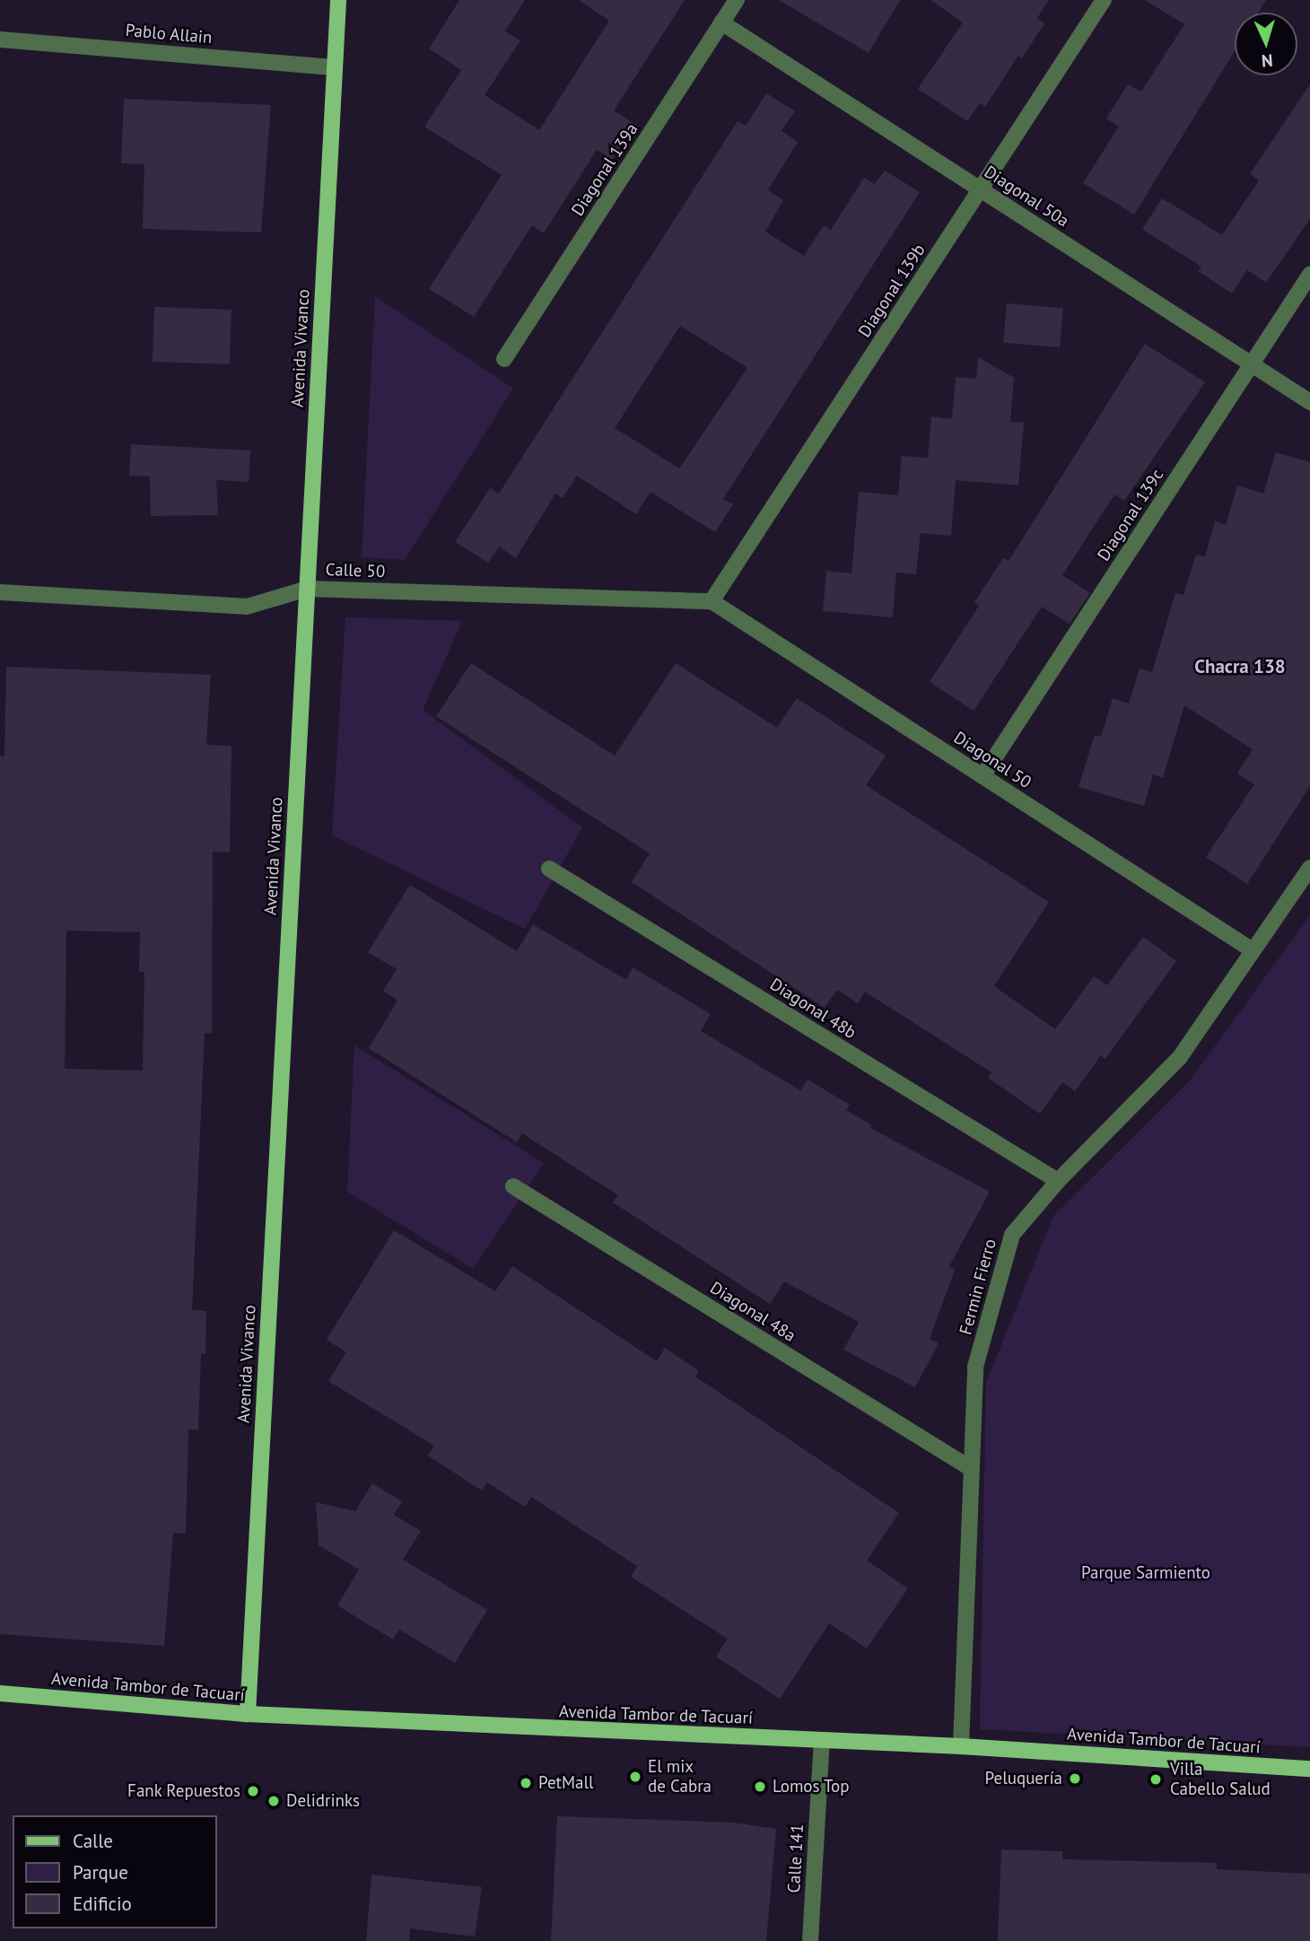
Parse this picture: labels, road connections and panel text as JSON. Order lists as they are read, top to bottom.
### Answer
{
  "streets": {
    "main road": ["Avenida Vivanco", "Avenida Tambor de Tacuarí"],
    "street": [
      "Pablo Allain",
      "Diagonal 139a",
      "Diagonal 50a",
      "Diagonal 139b",
      "Diagonal 139c",
      "Calle 50",
      "Diagonal 50",
      "Diagonal 48b",
      "Fermin Fierro",
      "Diagonal 48a",
      "Calle 141"
    ]
  },
  "crossings": [
    ["Pablo Allain", "Avenida Vivanco"],
    ["Diagonal 139a", "Diagonal 50a"],
    ["Diagonal 50a", "Diagonal 139b"],
    ["Diagonal 50a", "Diagonal 139c"],
    ["Diagonal 139b", "Calle 50"],
    ["Diagonal 139b", "Diagonal 50"],
    ["Avenida Vivanco", "Calle 50"],
    ["Avenida Vivanco", "Avenida Tambor de Tacuarí"],
    ["Diagonal 139c", "Diagonal 50"],
    ["Calle 50", "Diagonal 50"],
    ["Diagonal 50", "Fermin Fierro"],
    ["Diagonal 48b", "Fermin Fierro"],
    ["Fermin Fierro", "Diagonal 48a"],
    ["Fermin Fierro", "Avenida Tambor de Tacuarí"],
    ["Avenida Tambor de Tacuarí", "Calle 141"]
  ],
  "districts": ["Chacra 138"],
  "parks": ["Parque Sarmiento"],
  "places": [
    "El mix de Cabra",
    "Peluquería",
    "Villa Cabello Salud",
    "PetMall",
    "Lomos Top",
    "Fank Repuestos",
    "Delidrinks"
  ],
  "legend": ["Calle", "Parque", "Edificio"],
  "north": "bottom"
}
